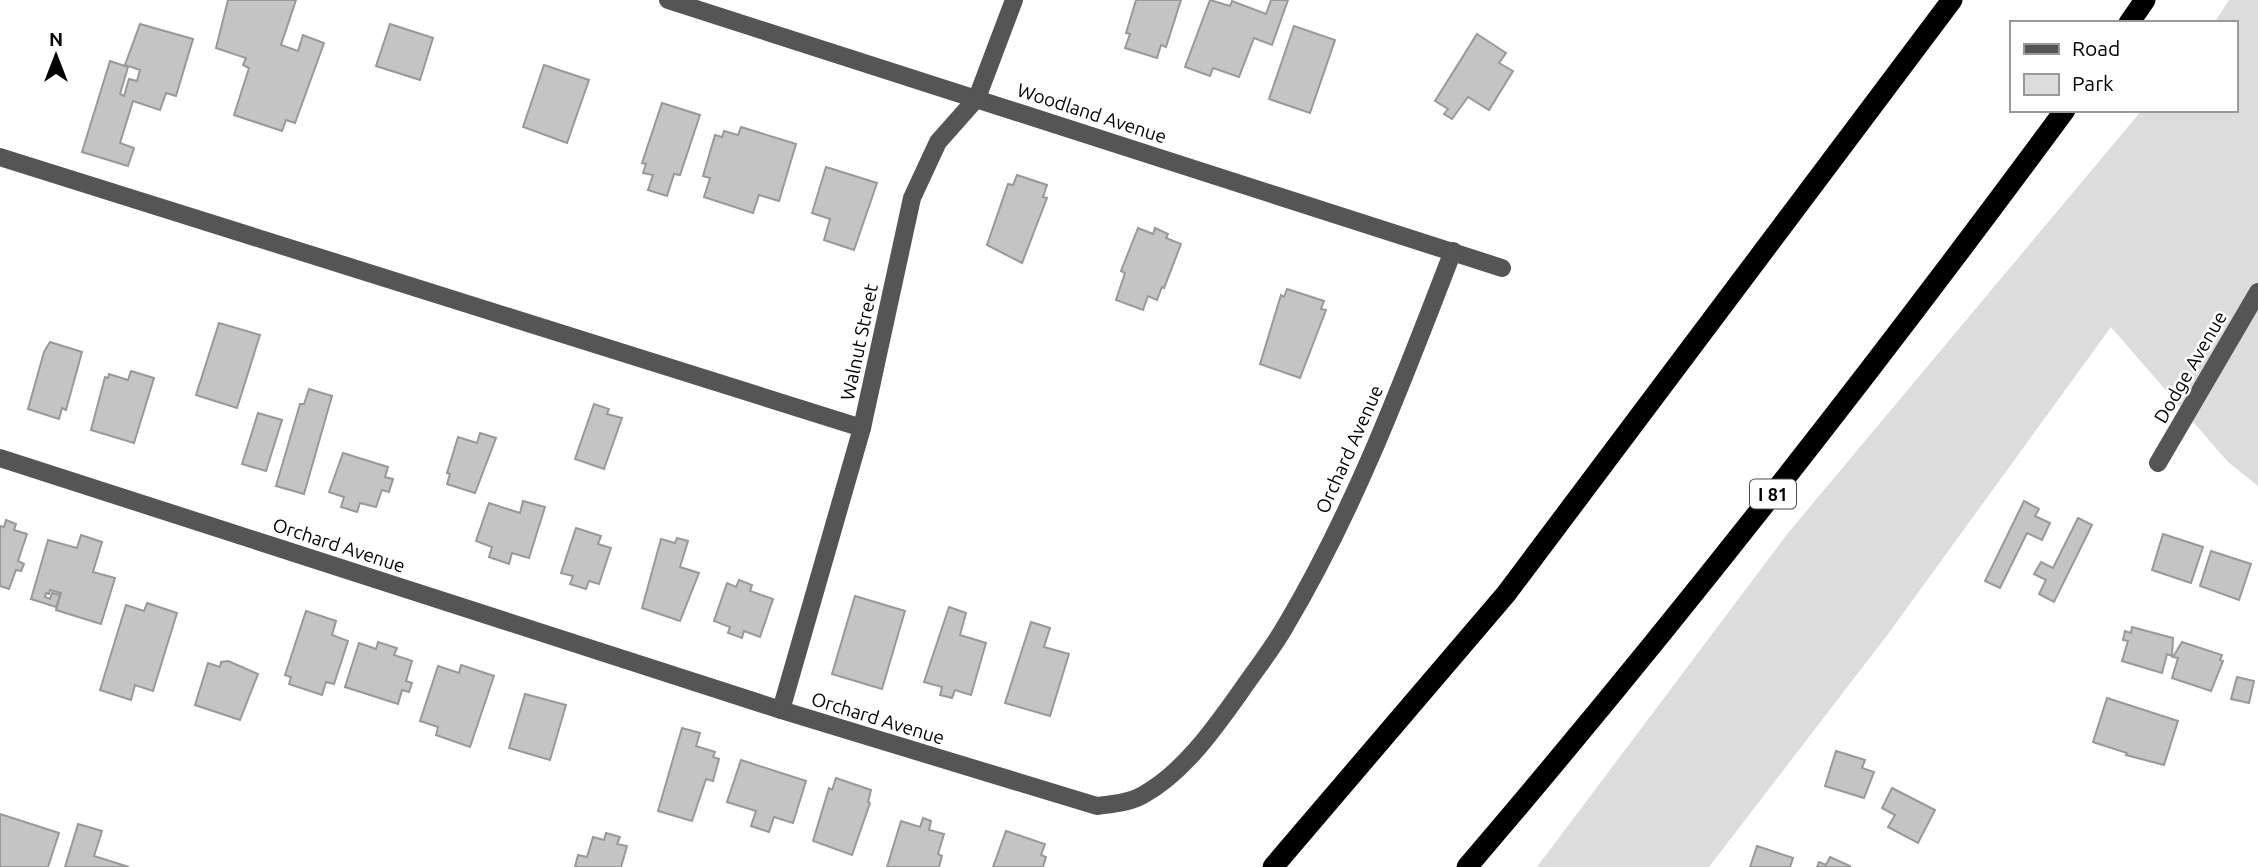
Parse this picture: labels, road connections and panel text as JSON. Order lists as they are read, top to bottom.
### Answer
{
  "streets": {
    "highway": ["I 81"],
    "street": [
      "Woodland Avenue",
      "Walnut Street",
      "Dodge Avenue",
      "Orchard Avenue"
    ]
  },
  "crossings": [
    ["Woodland Avenue", "Walnut Street"],
    ["Woodland Avenue", "Orchard Avenue"],
    ["Walnut Street", "Orchard Avenue"]
  ],
  "legend": ["Road", "Park"],
  "north": "top"
}
